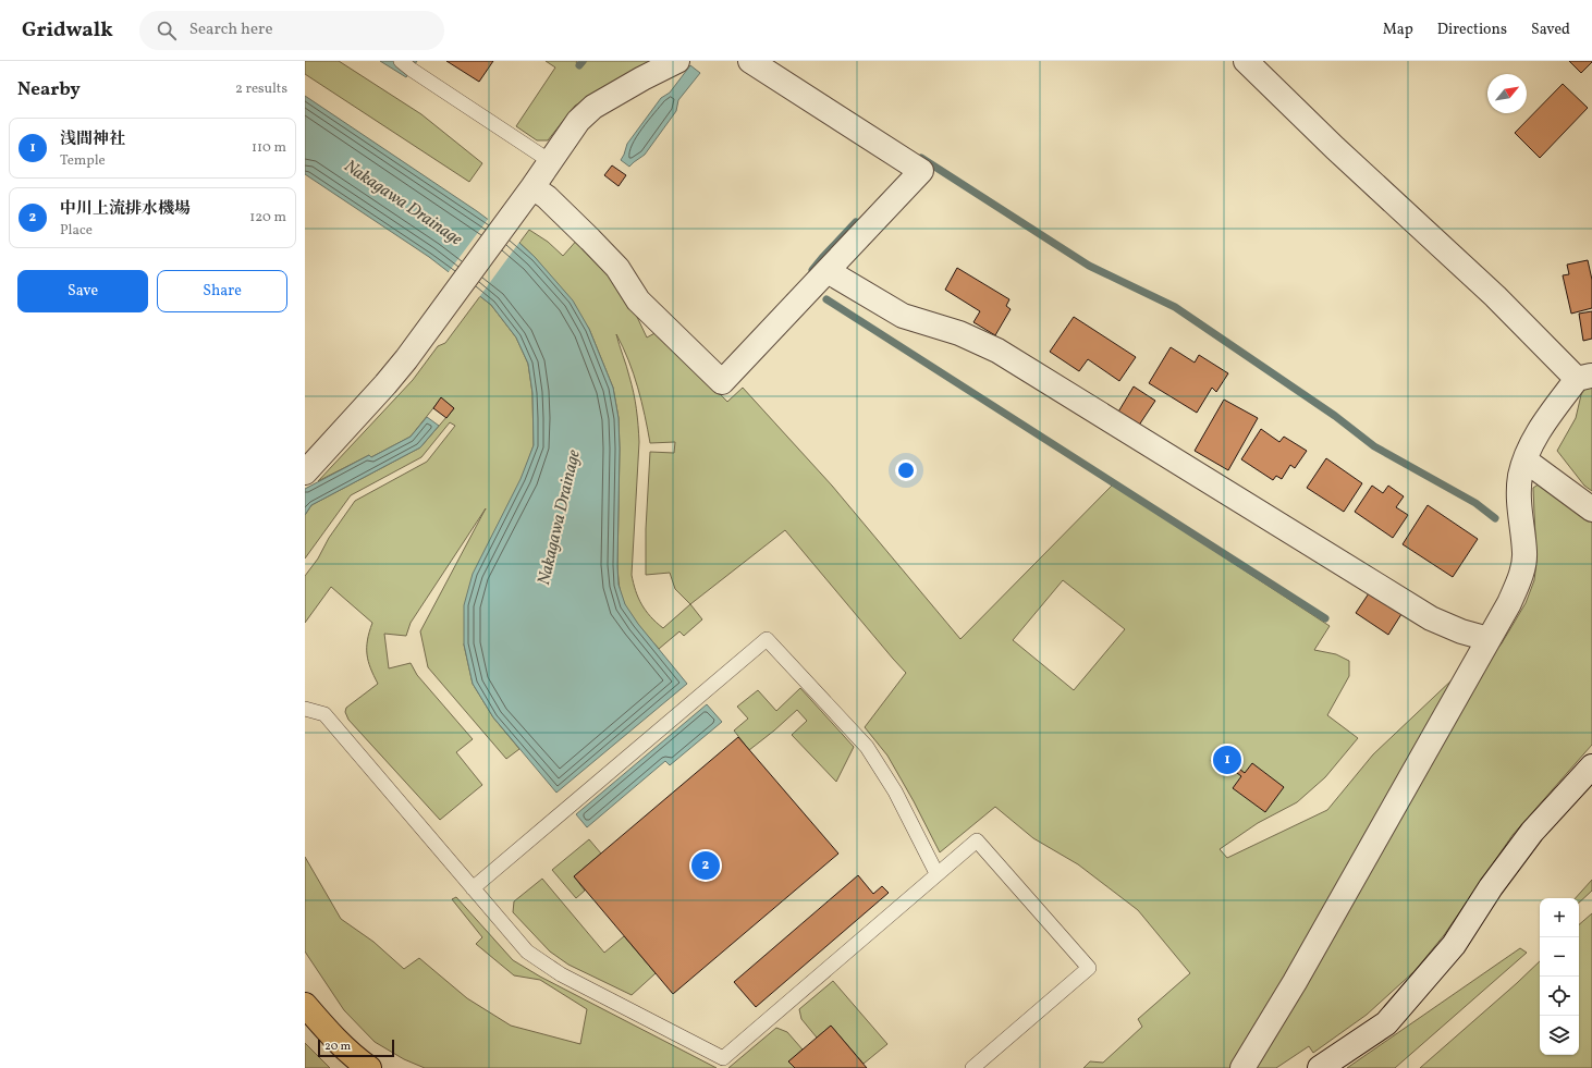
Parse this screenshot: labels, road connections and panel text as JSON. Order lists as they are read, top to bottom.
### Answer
{
  "water": ["Nakagawa Drainage"],
  "scale_bar": "20 m",
  "north": "top right",
  "page": {
    "header": "Gridwalk",
    "search": "Search here",
    "nav": ["Map", "Directions", "Saved"],
    "heading": ["Nearby", "2 results"],
    "list": [
      {
        "mark": "1",
        "name": "浅間神社",
        "note": "Temple",
        "value": "110 m"
      },
      {
        "mark": "2",
        "name": "中川上流排水機場",
        "note": "Place",
        "value": "120 m"
      }
    ],
    "buttons": ["Save", "Share"],
    "pins": ["1", "2"],
    "map_buttons": ["+", "−"],
    "scale": "20 m"
  }
}
